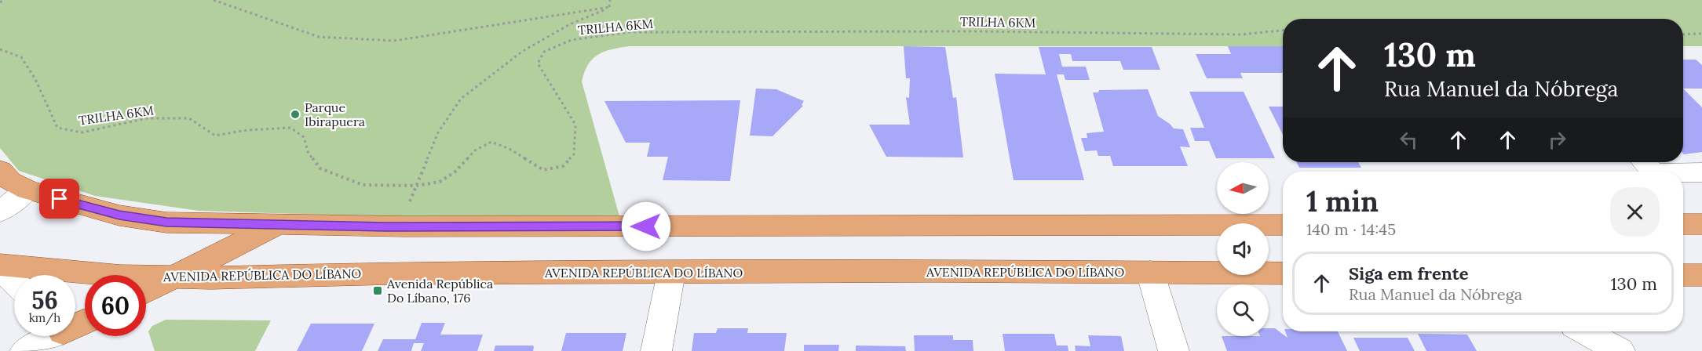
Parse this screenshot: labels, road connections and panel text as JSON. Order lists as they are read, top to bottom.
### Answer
{
  "streets": {
    "main road": ["AVENIDA REPÚBLICA DO LÍBANO"],
    "path": ["TRILHA 6KM"]
  },
  "places": {
    "other": ["Parque Ibirapuera"],
    "transit": ["Avenida República Do Líbano, 176"]
  },
  "north": "left",
  "page": {
    "turn": ["130 m", "Rua Manuel da Nóbrega"],
    "heading": ["1 min", "140 m · 14:45"],
    "list": [
      {
        "name": "Siga em frente",
        "note": "Rua Manuel da Nóbrega",
        "value": "130 m"
      }
    ],
    "speed": "56 km/h",
    "limit": "60"
  }
}
